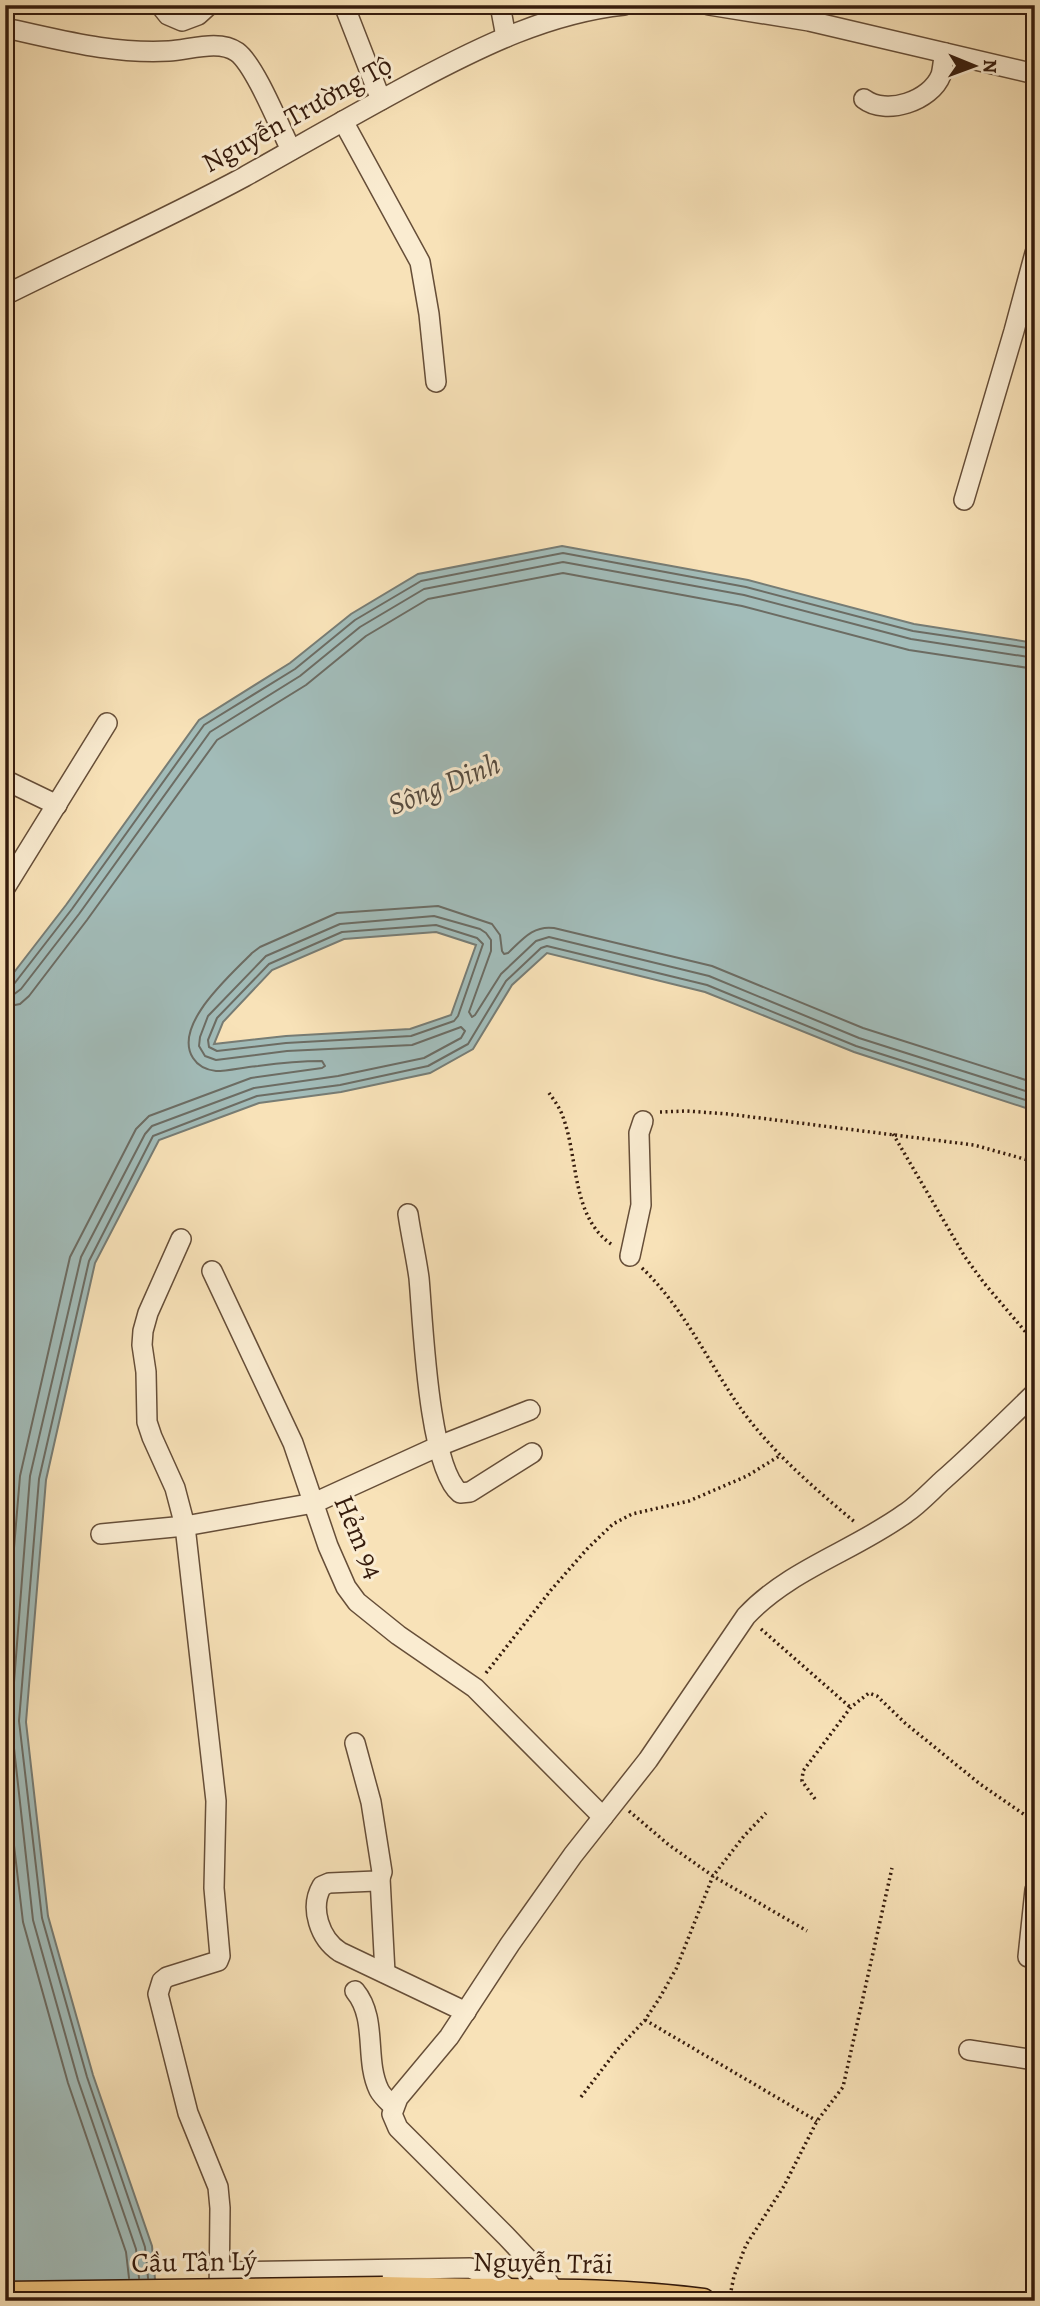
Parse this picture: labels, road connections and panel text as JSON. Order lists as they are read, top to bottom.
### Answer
{
  "streets": {
    "main road": ["Cầu Tân Lý", "Nguyễn Trãi"],
    "street": ["Nguyễn Trường Tộ", "Hẻm 94"]
  },
  "crossings": [
    ["Cầu Tân Lý", "Nguyễn Trãi"]
  ],
  "water": ["Sông Dinh"],
  "north": "right"
}
